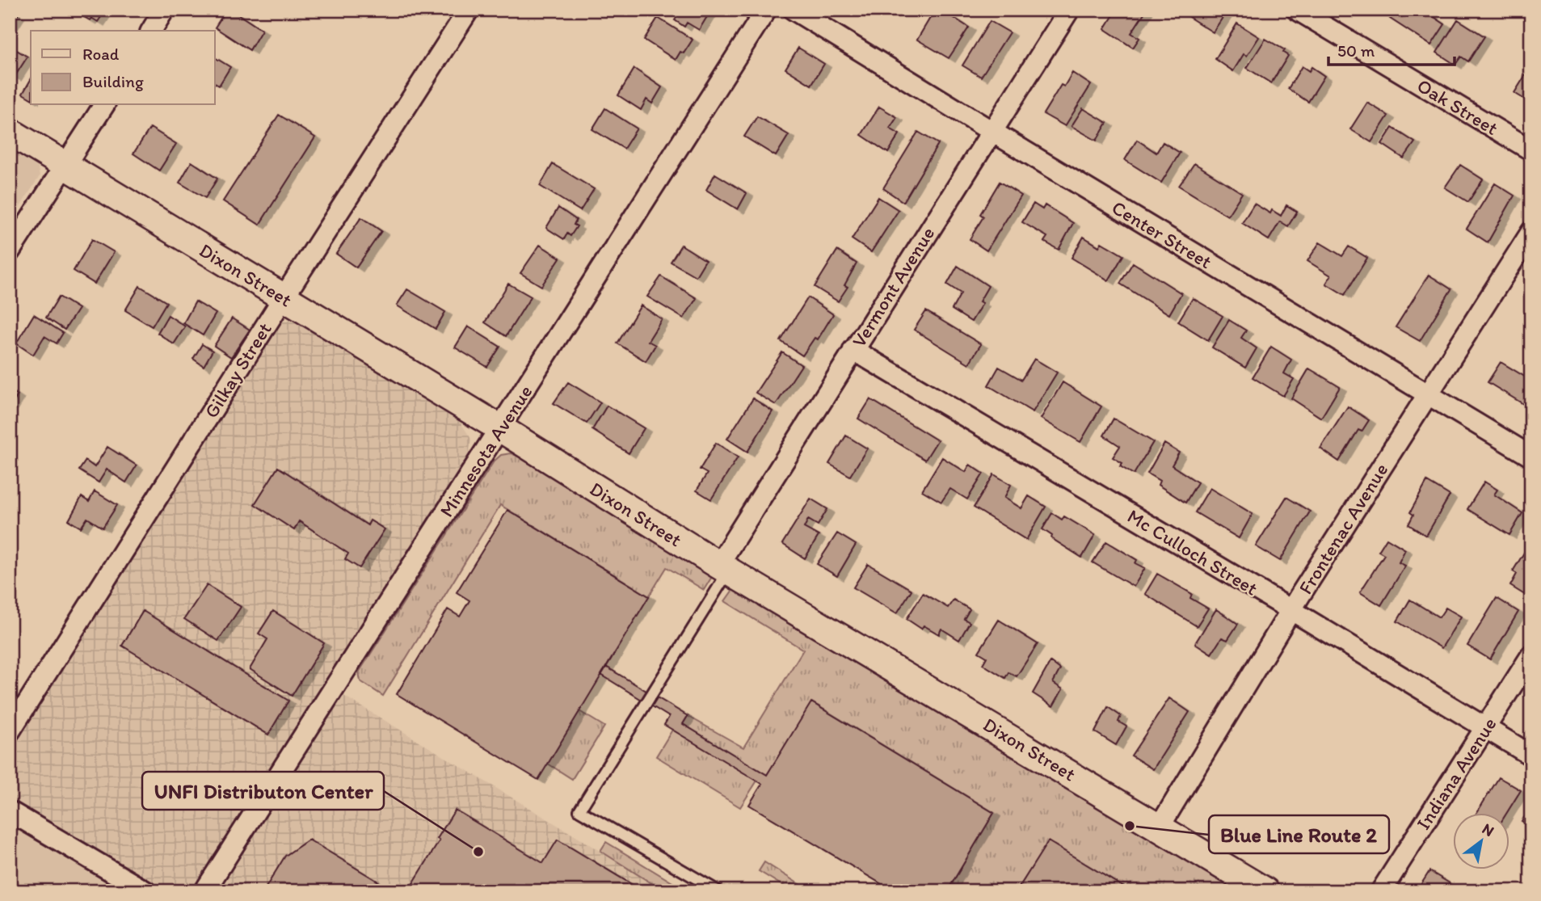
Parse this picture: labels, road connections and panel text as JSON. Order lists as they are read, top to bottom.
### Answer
{
  "streets": {
    "street": [
      "Oak Street",
      "Center Street",
      "Dixon Street",
      "Vermont Avenue",
      "Gilkay Street",
      "Minnesota Avenue",
      "Frontenac Avenue",
      "Mc Culloch Street",
      "Indiana Avenue"
    ]
  },
  "crossings": [
    ["Center Street", "Vermont Avenue"],
    ["Center Street", "Frontenac Avenue"],
    ["Dixon Street", "Vermont Avenue"],
    ["Dixon Street", "Gilkay Street"],
    ["Dixon Street", "Minnesota Avenue"],
    ["Dixon Street", "Frontenac Avenue"],
    ["Vermont Avenue", "Mc Culloch Street"],
    ["Frontenac Avenue", "Mc Culloch Street"],
    ["Mc Culloch Street", "Indiana Avenue"]
  ],
  "places": ["Blue Line Route 2", "UNFI Distributon Center"],
  "legend": ["Road", "Building"],
  "scale_bar": "50 m",
  "north": "top right"
}
